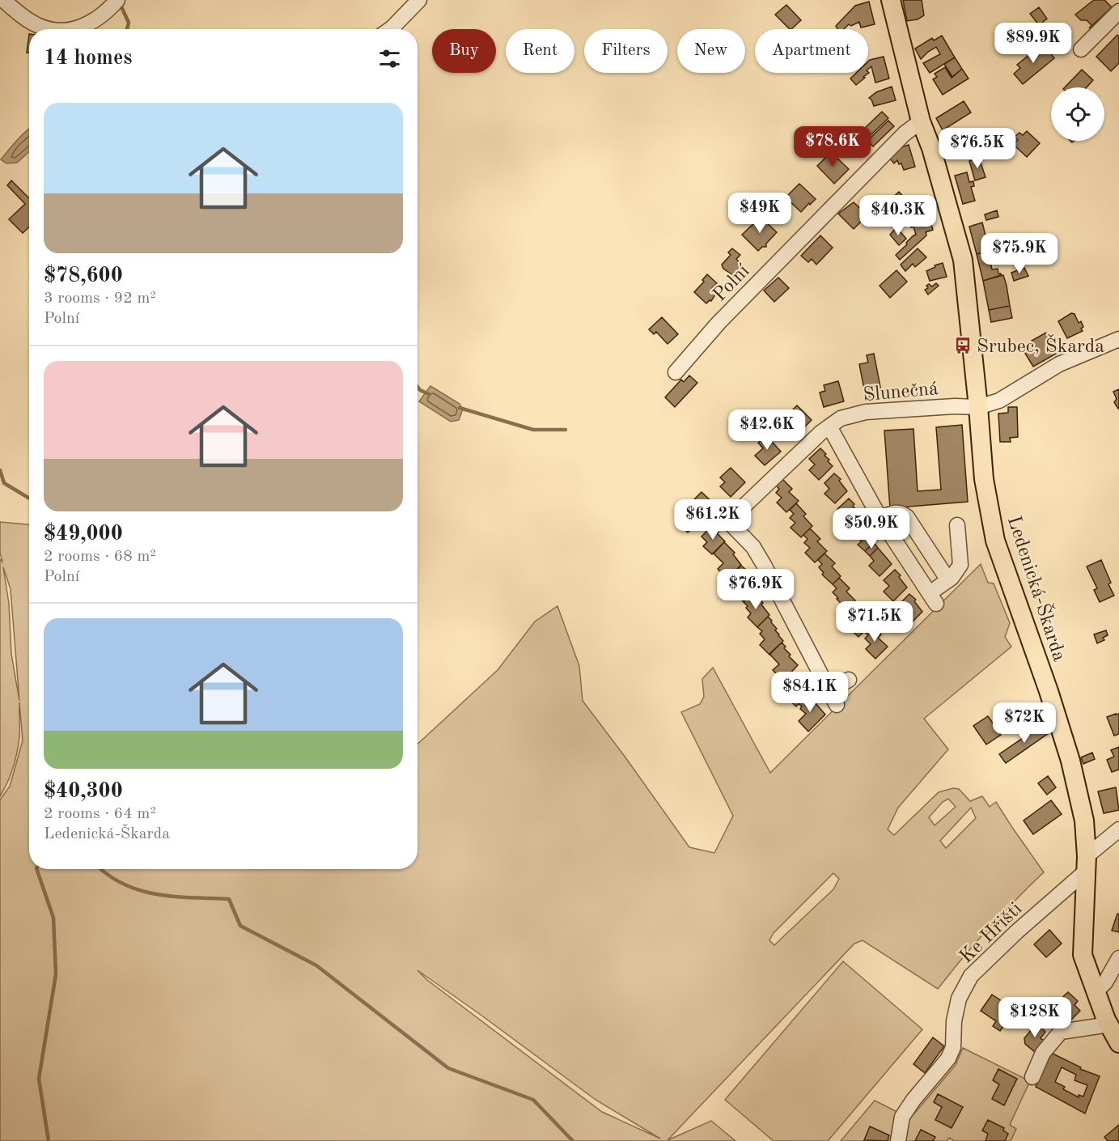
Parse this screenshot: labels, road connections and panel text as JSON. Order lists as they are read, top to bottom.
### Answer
{
  "streets": {
    "main road": ["Ledenická-Škarda"],
    "street": ["Polní", "Slunečná", "Ke Hřišti"]
  },
  "crossings": [
    ["Polní", "Ledenická-Škarda"],
    ["Slunečná", "Ledenická-Škarda"],
    ["Ledenická-Škarda", "Ke Hřišti"]
  ],
  "places": {
    "bus stop": ["Srubec, Škarda"]
  },
  "page": {
    "price": [
      "$89.9K",
      "$78.6K",
      "$76.5K",
      "$49K",
      "$40.3K",
      "$75.9K",
      "$42.6K",
      "$61.2K",
      "$50.9K",
      "$76.9K",
      "$71.5K",
      "$84.1K",
      "$72K",
      "$128K"
    ],
    "chip": [
      "Buy",
      "Rent",
      "Filters",
      "New",
      "Apartment"
    ],
    "heading": "14 homes",
    "list": [
      {
        "name": "$78,600",
        "note": "3 rooms · 92 m² · Polní"
      },
      {
        "name": "$49,000",
        "note": "2 rooms · 68 m² · Polní"
      },
      {
        "name": "$40,300",
        "note": "2 rooms · 64 m² · Ledenická-Škarda"
      }
    ]
  }
}
